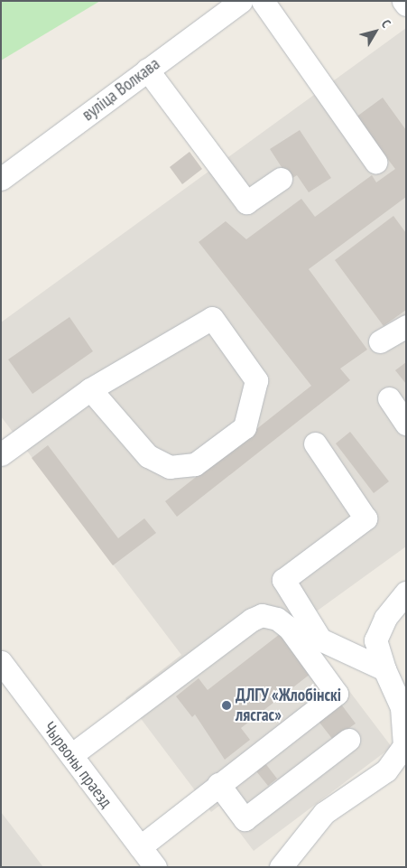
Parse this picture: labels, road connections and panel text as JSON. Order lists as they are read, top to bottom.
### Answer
{
  "streets": {
    "street": ["вуліца Волкава", "Чырвоны праезд"]
  },
  "places": ["ДЛГУ «Жлобінскі лясгас»"],
  "north": "top right"
}
